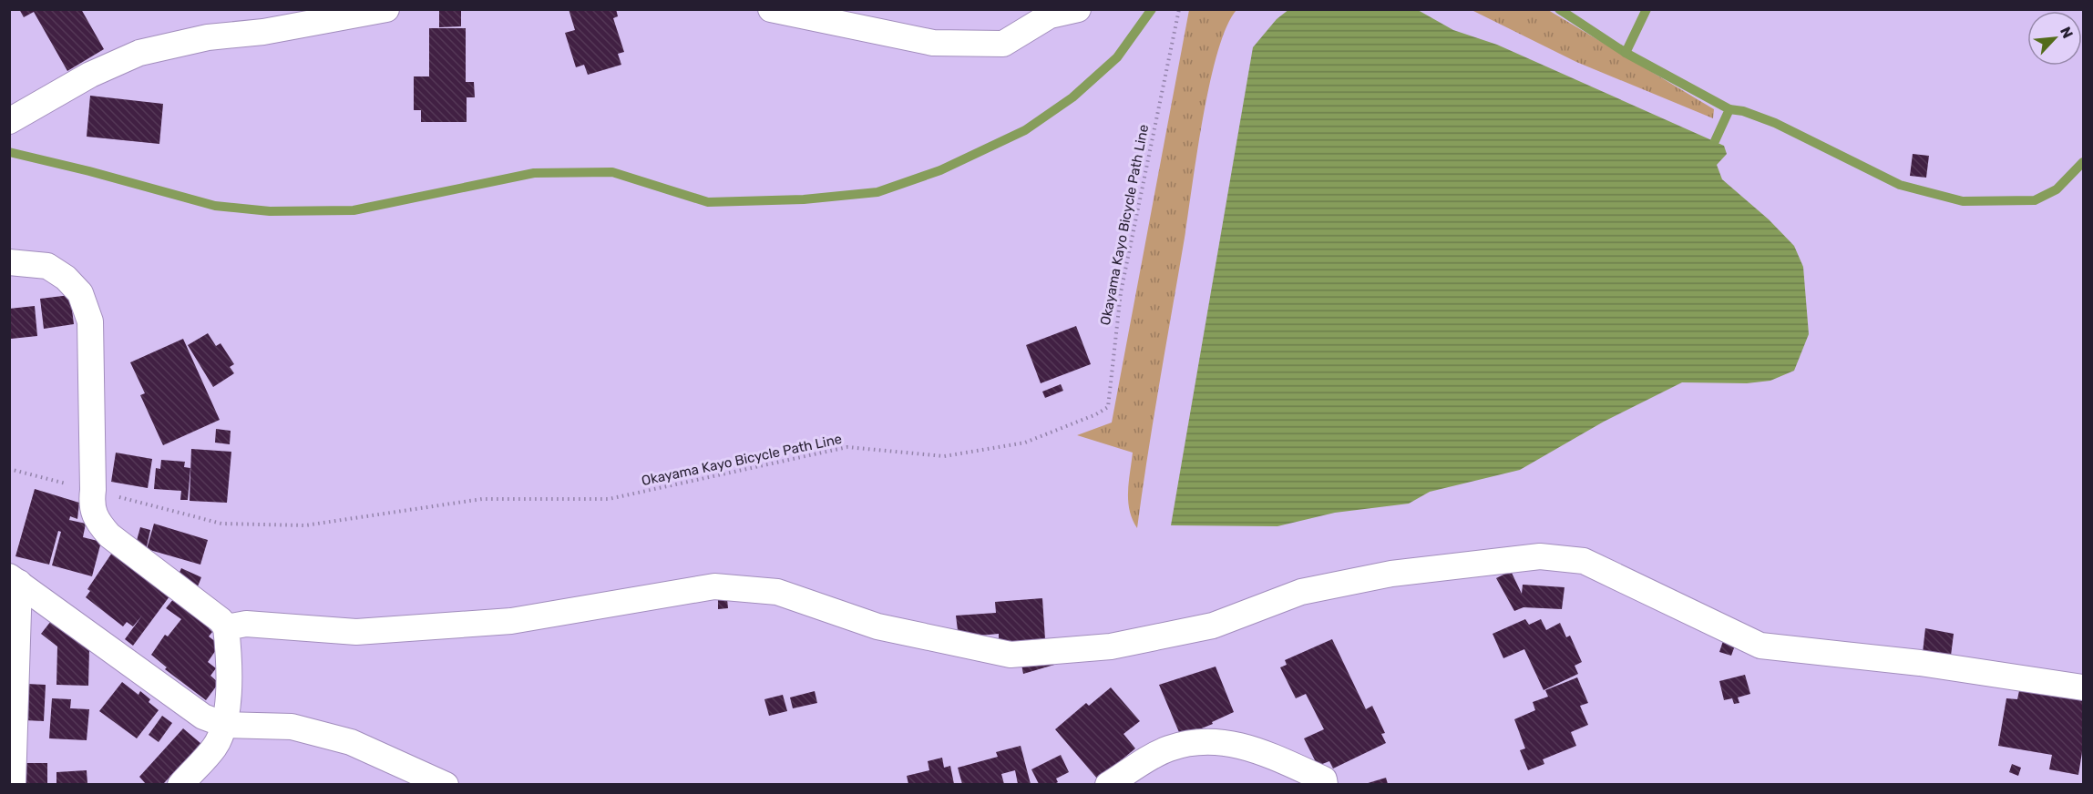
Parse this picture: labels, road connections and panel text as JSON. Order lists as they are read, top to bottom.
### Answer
{
  "streets": {
    "path": ["Okayama Kayo Bicycle Path Line"]
  },
  "north": "top right"
}
